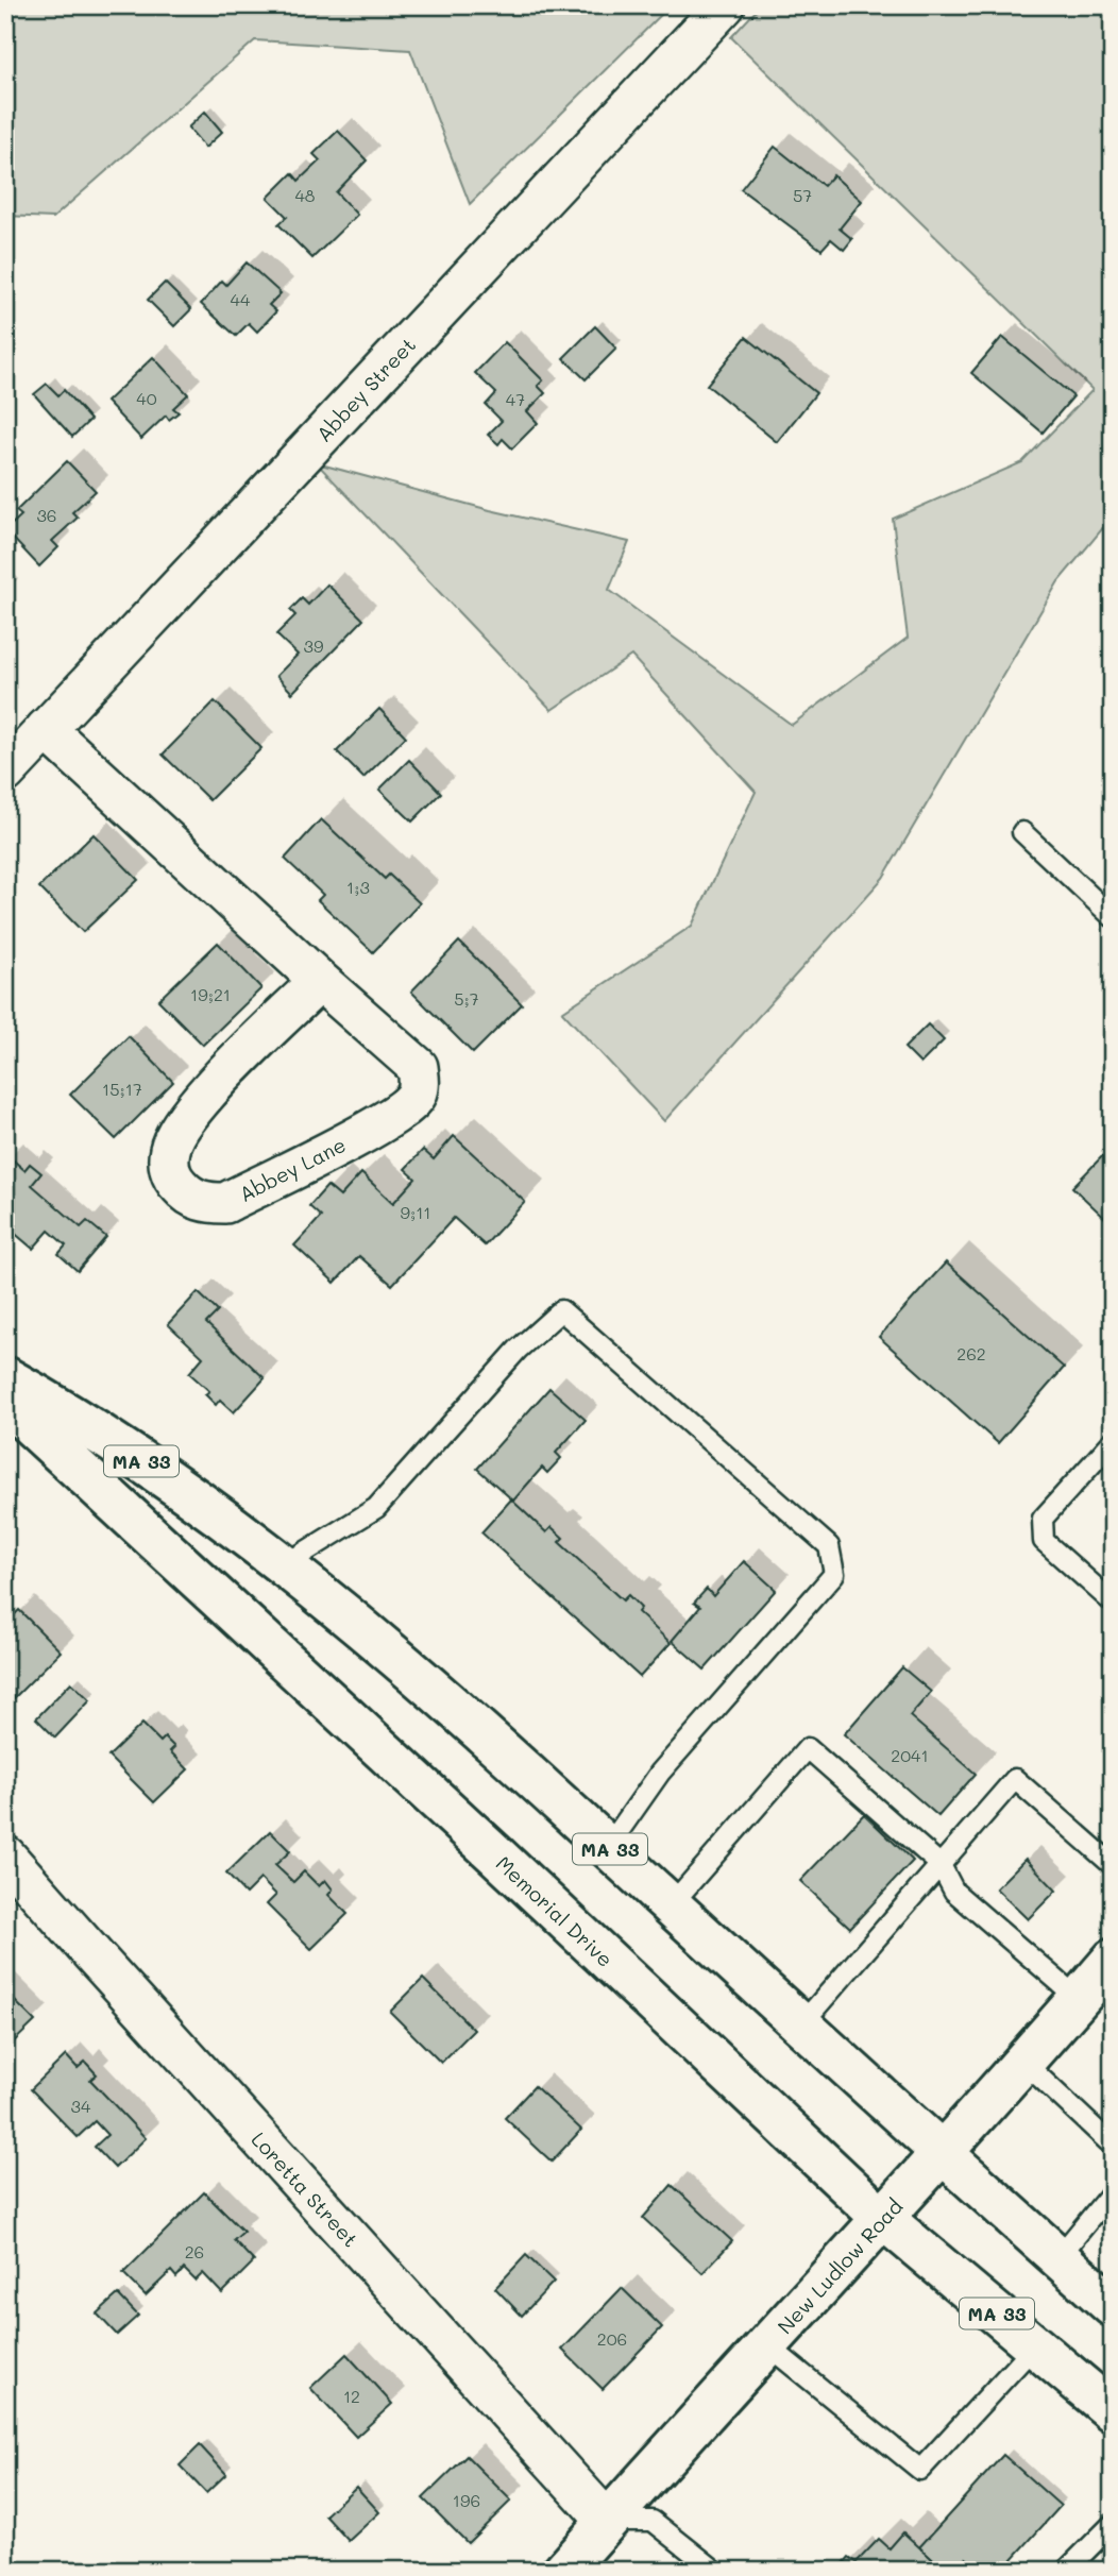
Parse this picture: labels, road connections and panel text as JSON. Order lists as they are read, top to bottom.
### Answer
{
  "streets": {
    "main road": ["MA 33", "Memorial Drive", "New Ludlow Road"],
    "street": ["Abbey Street", "Abbey Lane", "Loretta Street"]
  },
  "crossings": [
    ["Abbey Street", "Abbey Lane"],
    ["MA 33", "New Ludlow Road"],
    ["Memorial Drive", "New Ludlow Road"],
    ["Loretta Street", "New Ludlow Road"]
  ],
  "house_numbers": [
    "48",
    "57",
    "44",
    "40",
    "47",
    "36",
    "39",
    "1;3",
    "19;21",
    "5;7",
    "15;17",
    "9;11",
    "262",
    "2041",
    "34",
    "26",
    "206",
    "12",
    "196"
  ]
}
